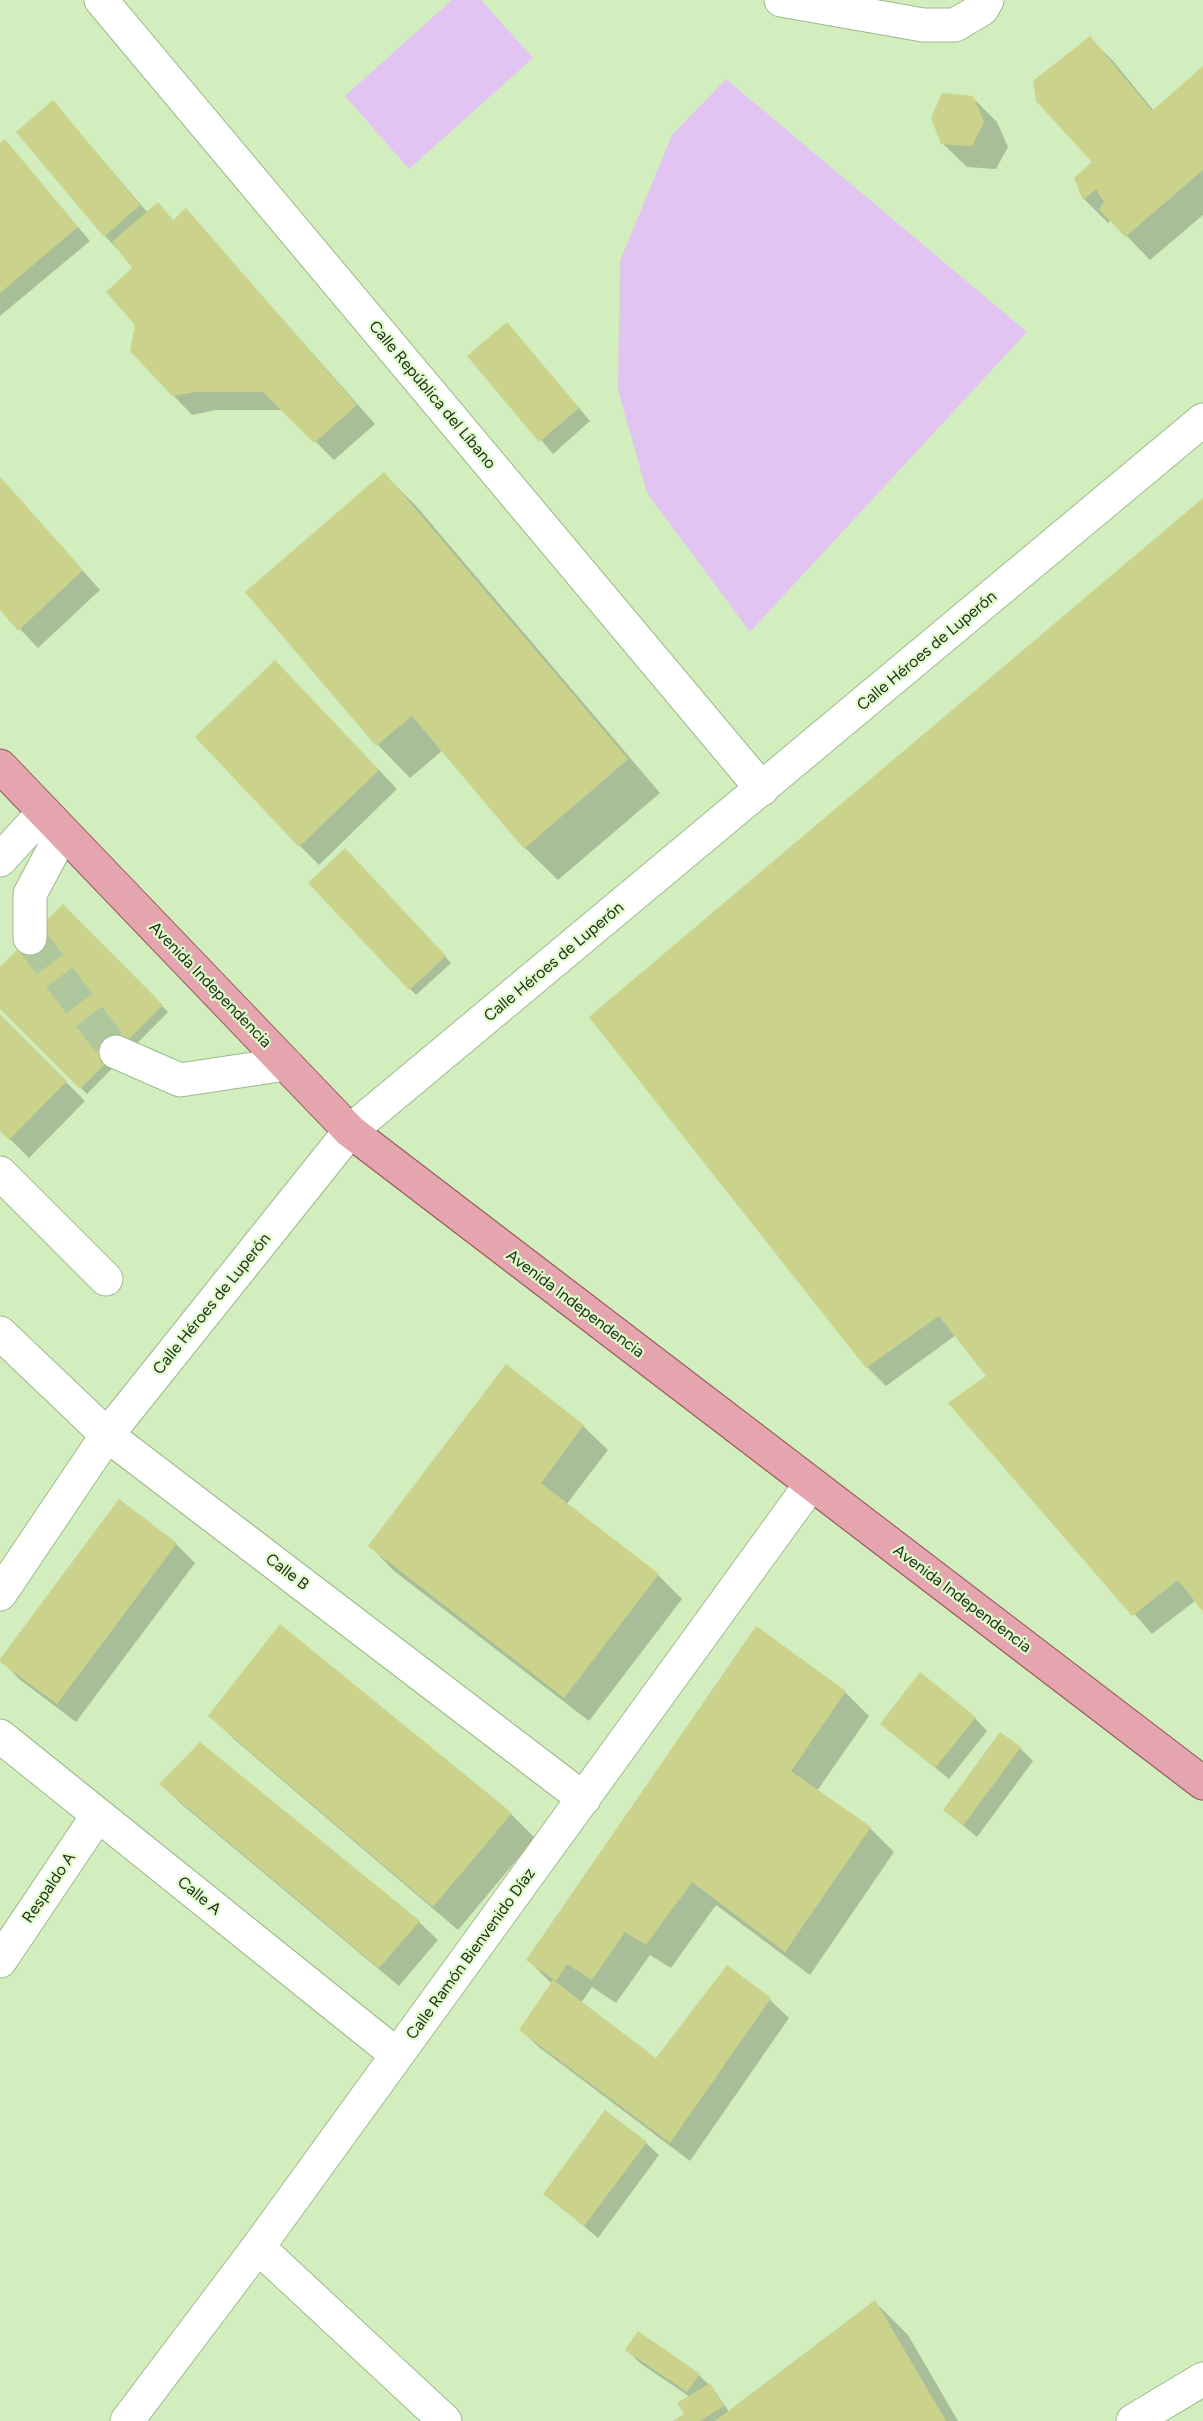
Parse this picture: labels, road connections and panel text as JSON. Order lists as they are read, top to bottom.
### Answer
{
  "streets": {
    "main road": ["Avenida Independencia"],
    "street": [
      "Calle República del Líbano",
      "Calle Héroes de Luperón",
      "Calle B",
      "Respaldo A",
      "Calle A",
      "Calle Ramón Bienvenido Díaz"
    ]
  },
  "crossings": [
    ["Calle República del Líbano", "Calle Héroes de Luperón"],
    ["Calle Héroes de Luperón", "Avenida Independencia"],
    ["Calle Héroes de Luperón", "Calle B"],
    ["Avenida Independencia", "Calle Ramón Bienvenido Díaz"],
    ["Calle B", "Calle Ramón Bienvenido Díaz"],
    ["Respaldo A", "Calle A"],
    ["Calle A", "Calle Ramón Bienvenido Díaz"]
  ]
}
